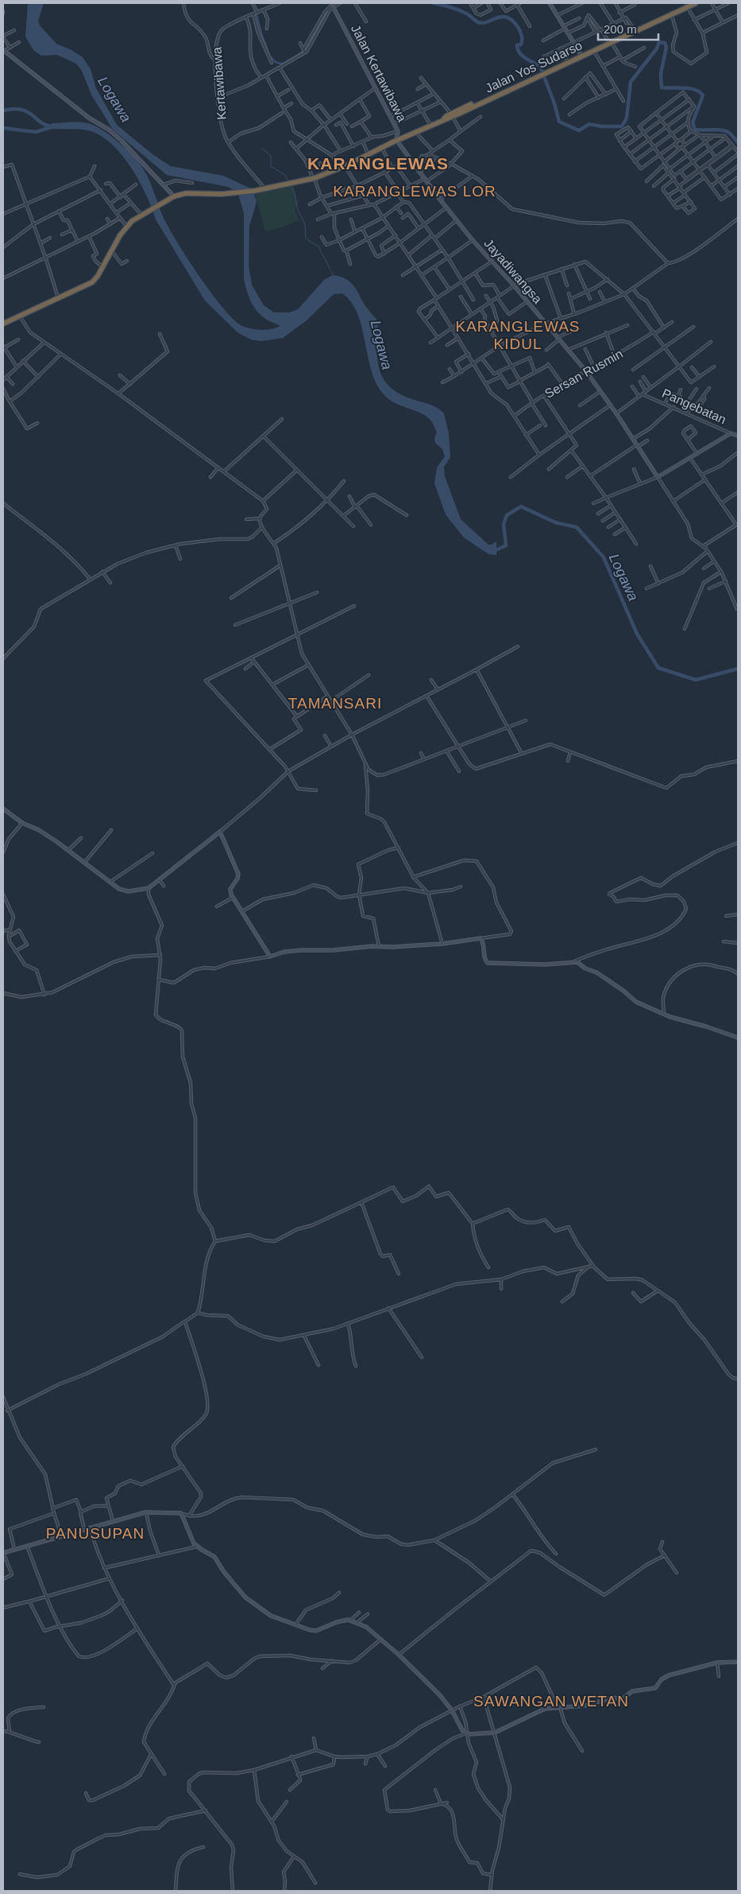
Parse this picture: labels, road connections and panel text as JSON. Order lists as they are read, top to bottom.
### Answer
{
  "streets": {
    "highway": ["Jalan Yos Sudarso"],
    "street": [
      "Jalan Kertawibawa",
      "Kertawibawa",
      "Jayadiwangsa",
      "Sersan Rusmin",
      "Pangebatan"
    ]
  },
  "crossings": [
    ["Jalan Yos Sudarso", "Kertawibawa"],
    ["Jalan Yos Sudarso", "Jayadiwangsa"],
    ["Jayadiwangsa", "Sersan Rusmin"]
  ],
  "districts": [
    "KARANGLEWAS",
    "KARANGLEWAS LOR",
    "KARANGLEWAS KIDUL",
    "TAMANSARI",
    "PANUSUPAN",
    "SAWANGAN WETAN"
  ],
  "water": ["Logawa"],
  "scale_bar": "200 m"
}
